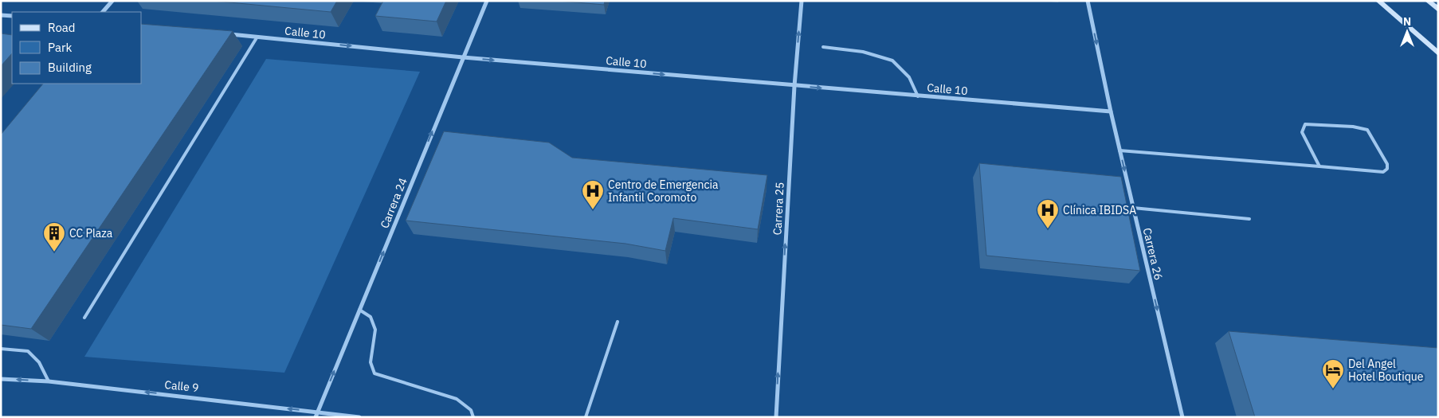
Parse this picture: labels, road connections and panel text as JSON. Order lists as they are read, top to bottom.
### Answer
{
  "streets": {
    "street": [
      "Calle 10",
      "Carrera 24",
      "Carrera 25",
      "Carrera 26",
      "Calle 9"
    ]
  },
  "crossings": [
    ["Calle 10", "Carrera 24"],
    ["Calle 10", "Carrera 25"],
    ["Calle 10", "Carrera 26"],
    ["Carrera 24", "Calle 9"]
  ],
  "one_way": [
    "Calle 10",
    "Carrera 24",
    "Carrera 25",
    "Carrera 26",
    "Calle 9"
  ],
  "places": {
    "hospital": ["Centro de Emergencia Infantil Coromoto", "Clínica IBIDSA"],
    "building": ["CC Plaza"],
    "hotel": ["Del Angel Hotel Boutique"]
  },
  "legend": ["Road", "Park", "Building"],
  "north": "top"
}
